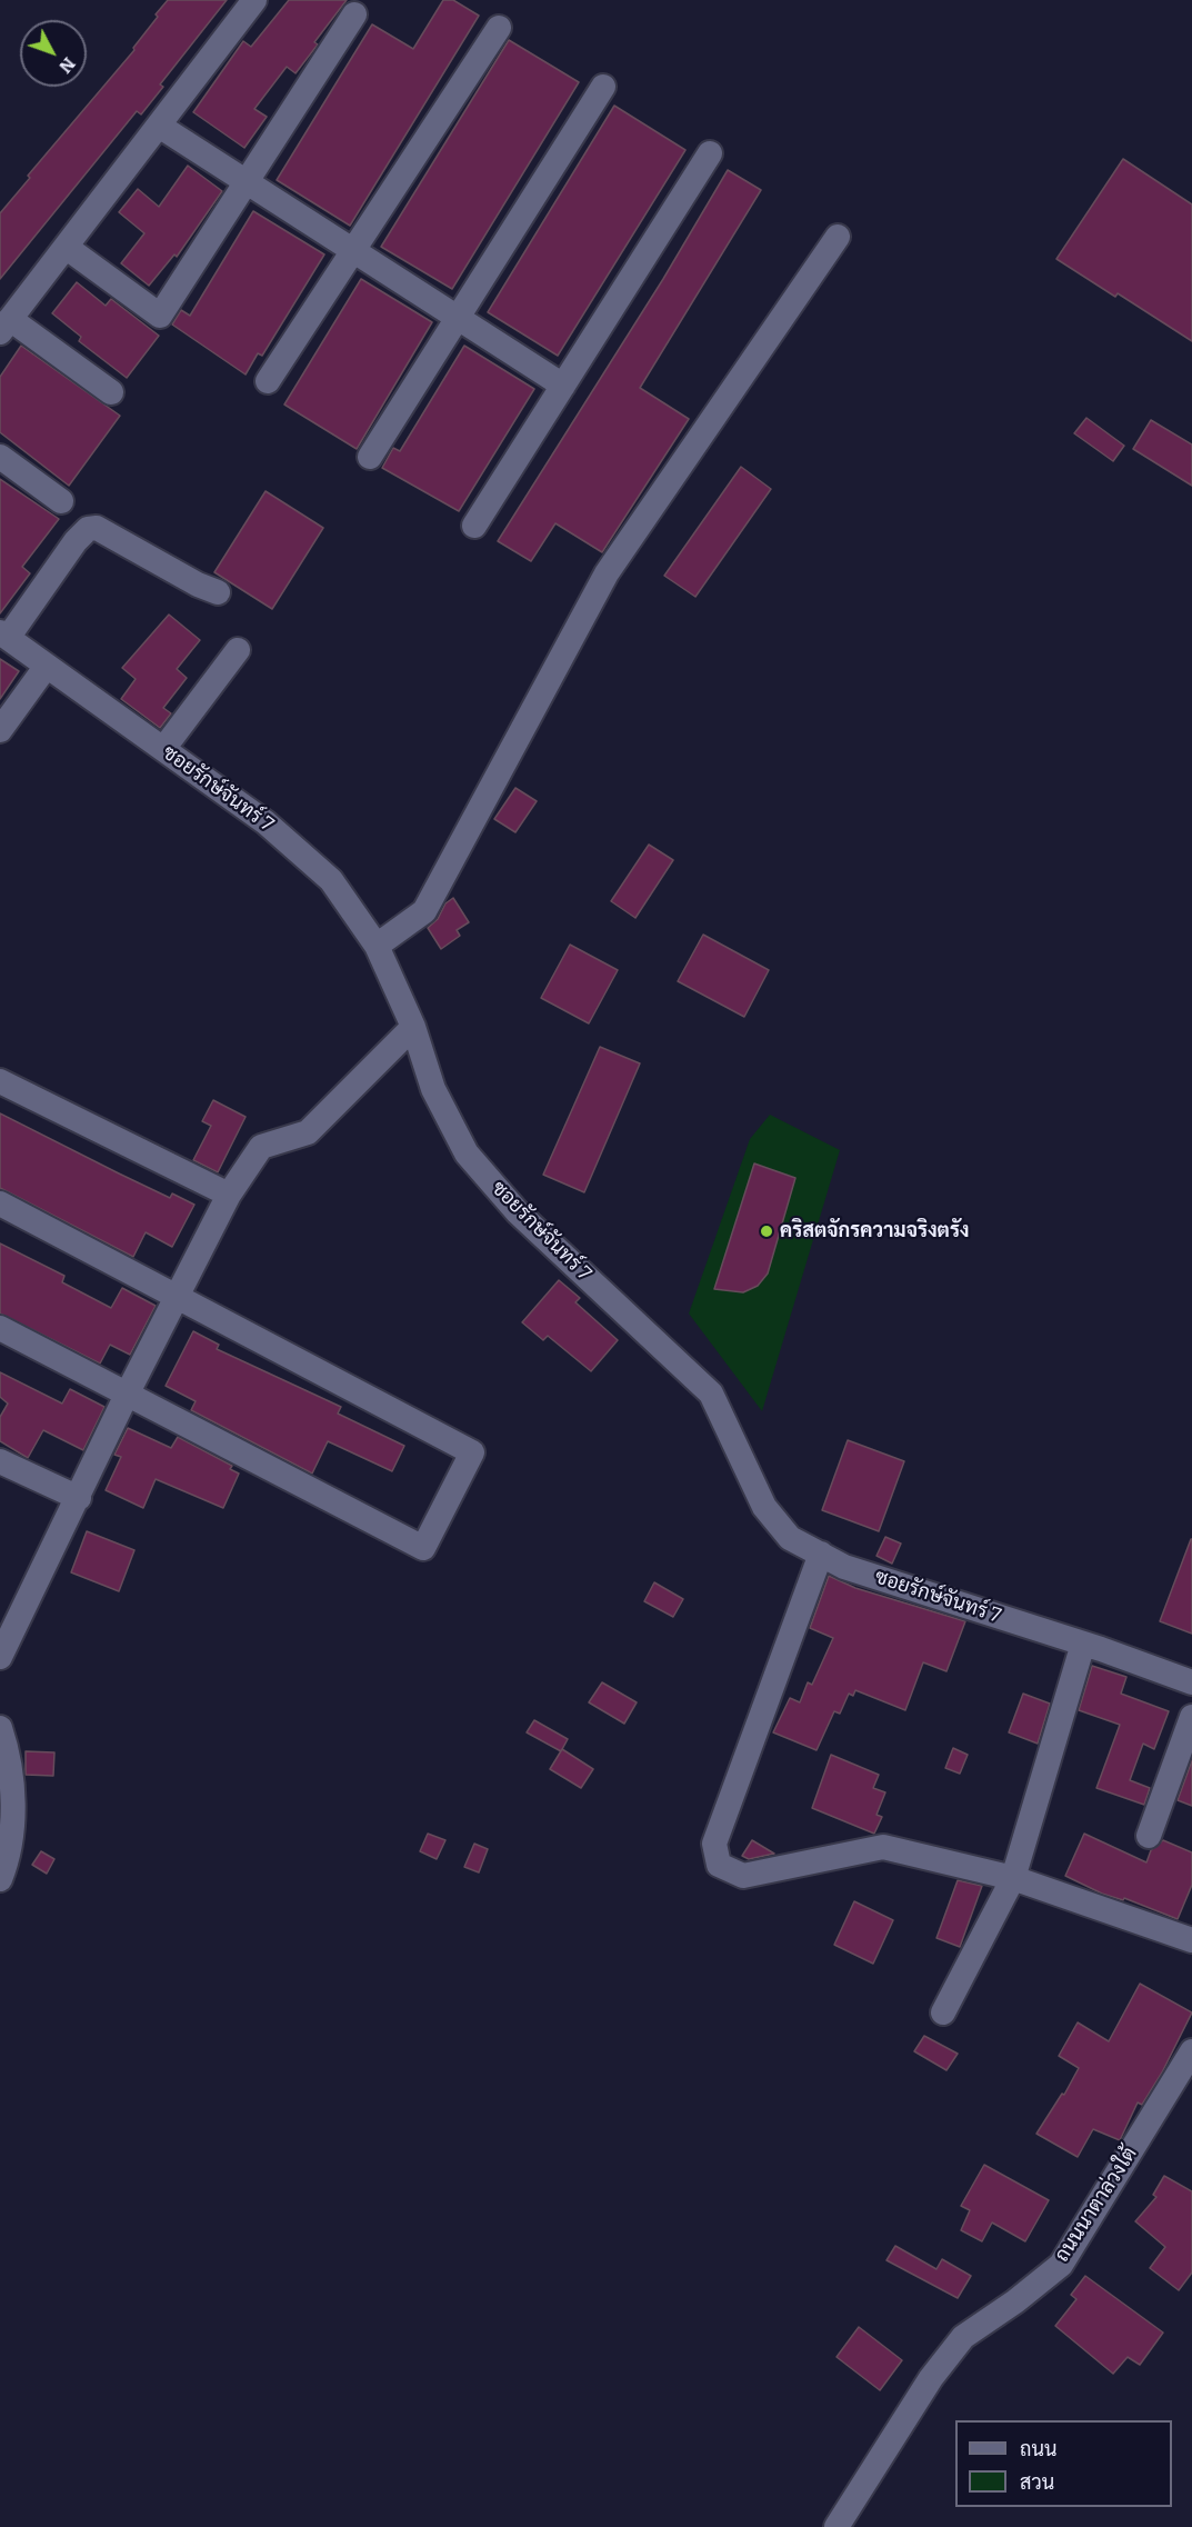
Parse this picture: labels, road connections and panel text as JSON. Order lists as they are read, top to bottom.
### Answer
{
  "streets": {
    "street": ["ซอยรักษ์จันทร์ 7", "ถนนนาตาล่วงใต้"]
  },
  "places": ["คริสตจักรความจริงตรัง"],
  "legend": ["ถนน", "สวน"],
  "north": "bottom right"
}
